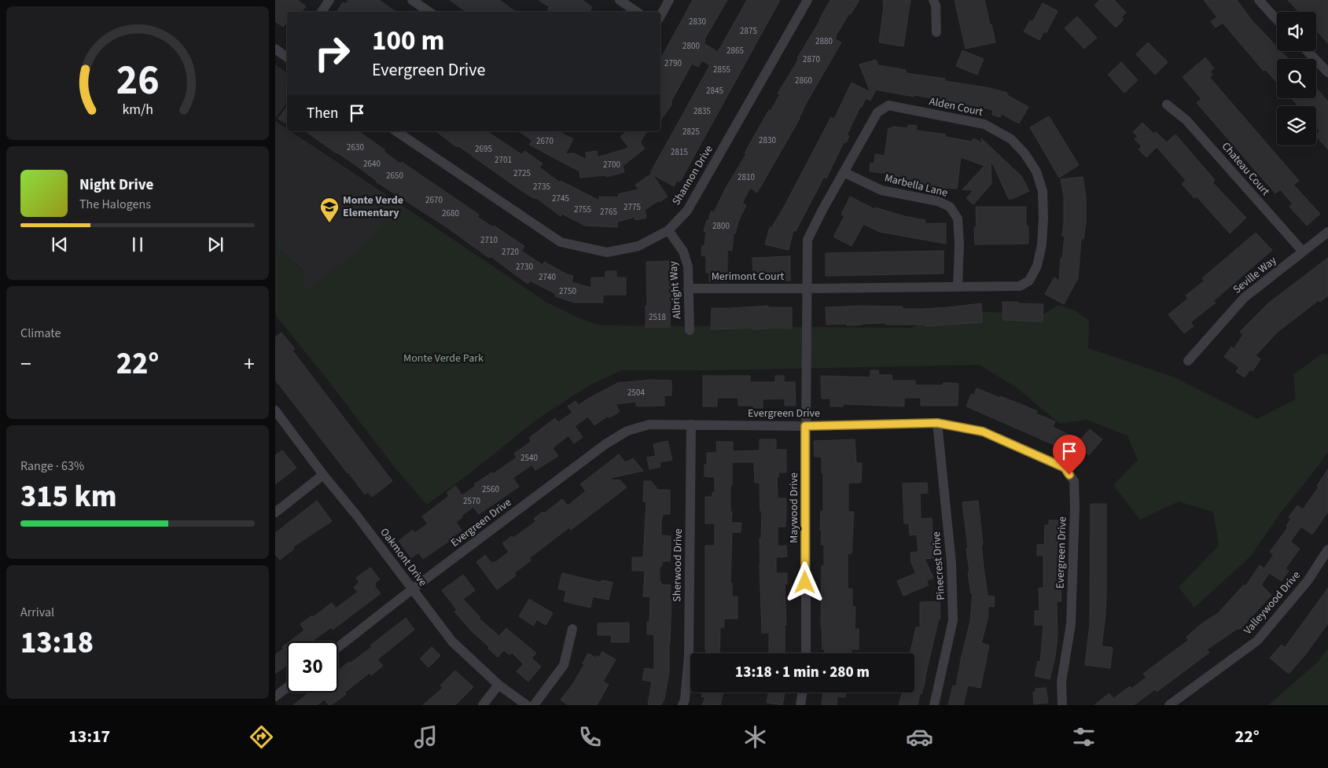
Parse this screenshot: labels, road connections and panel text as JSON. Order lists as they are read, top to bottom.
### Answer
{
  "streets": {
    "street": [
      "Alden Court",
      "Chateau Court",
      "Shannon Drive",
      "Marbella Lane",
      "Seville Way",
      "Merimont Court",
      "Albright Way",
      "Evergreen Drive",
      "Maywood Drive",
      "Oakmont Drive",
      "Sherwood Drive",
      "Pinecrest Drive",
      "Valleywood Drive"
    ]
  },
  "crossings": [
    ["Alden Court", "Marbella Lane"],
    ["Alden Court", "Merimont Court"],
    ["Alden Court", "Evergreen Drive"],
    ["Alden Court", "Maywood Drive"],
    ["Chateau Court", "Seville Way"],
    ["Shannon Drive", "Albright Way"],
    ["Merimont Court", "Albright Way"],
    ["Evergreen Drive", "Maywood Drive"],
    ["Evergreen Drive", "Oakmont Drive"],
    ["Evergreen Drive", "Sherwood Drive"],
    ["Evergreen Drive", "Pinecrest Drive"]
  ],
  "parks": ["Monte Verde Park"],
  "places": {
    "school or university": ["Monte Verde Elementary"]
  },
  "house_numbers": [
    "2830",
    "2875",
    "2880",
    "2800",
    "2865",
    "2870",
    "2790",
    "2855",
    "2860",
    "2845",
    "2835",
    "2825",
    "2830",
    "2670",
    "2630",
    "2695",
    "2815",
    "2701",
    "2640",
    "2700",
    "2725",
    "2650",
    "2810",
    "2735",
    "2745",
    "2670",
    "2775",
    "2755",
    "2765",
    "2680",
    "2800",
    "2710",
    "2720",
    "2730",
    "2740",
    "2750",
    "2518",
    "2504",
    "2540",
    "2560",
    "2570"
  ],
  "page": {
    "turn": ["100 m", "Evergreen Drive"],
    "then": "Then",
    "song": ["Night Drive", "The Halogens"],
    "tile": [
      "Climate",
      ["Range · 63%", "315 km"],
      ["Arrival", "13:18"]
    ],
    "heat": ["−", "22°", "+"],
    "limit": "30",
    "trip": "13:18 · 1 min · 280 m",
    "tabs": ["13:17", "22°"],
    "gauge": ["26", "km/h"]
  }
}
